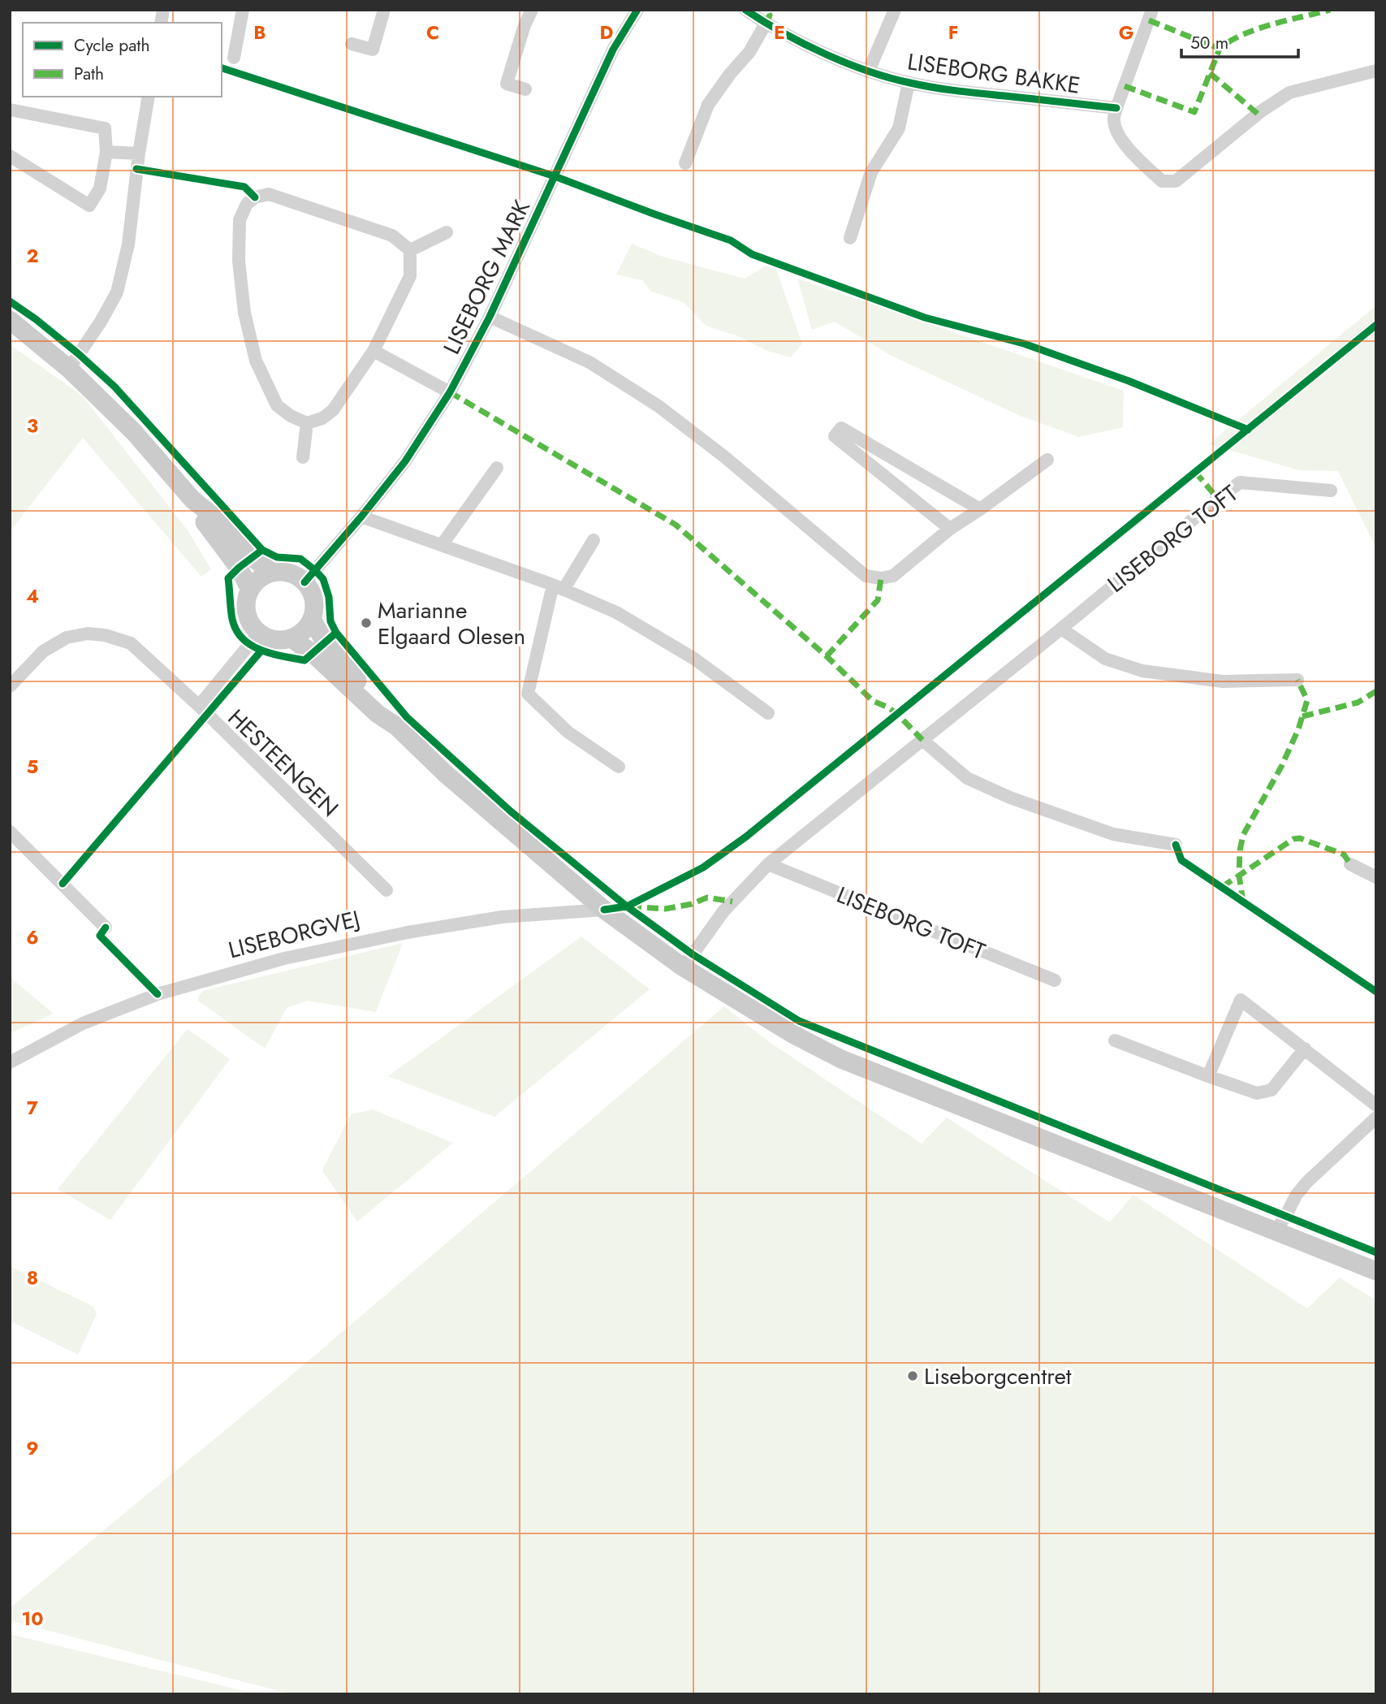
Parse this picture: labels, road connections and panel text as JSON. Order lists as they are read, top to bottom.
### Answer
{
  "streets": {
    "street": [
      "LISEBORG BAKKE",
      "LISEBORG MARK",
      "LISEBORG TOFT",
      "HESTEENGEN",
      "LISEBORGVEJ"
    ]
  },
  "crossings": [
    ["LISEBORG MARK", "HESTEENGEN"]
  ],
  "places": ["Marianne Elgaard Olesen", "Liseborgcentret"],
  "legend": ["Cycle path", "Path"],
  "scale_bar": "50 m",
  "grid": {
    "columns": [
      "B",
      "C",
      "D",
      "E",
      "F",
      "G"
    ],
    "rows": [
      "2",
      "3",
      "4",
      "5",
      "6",
      "7",
      "8",
      "9",
      "10"
    ]
  }
}
